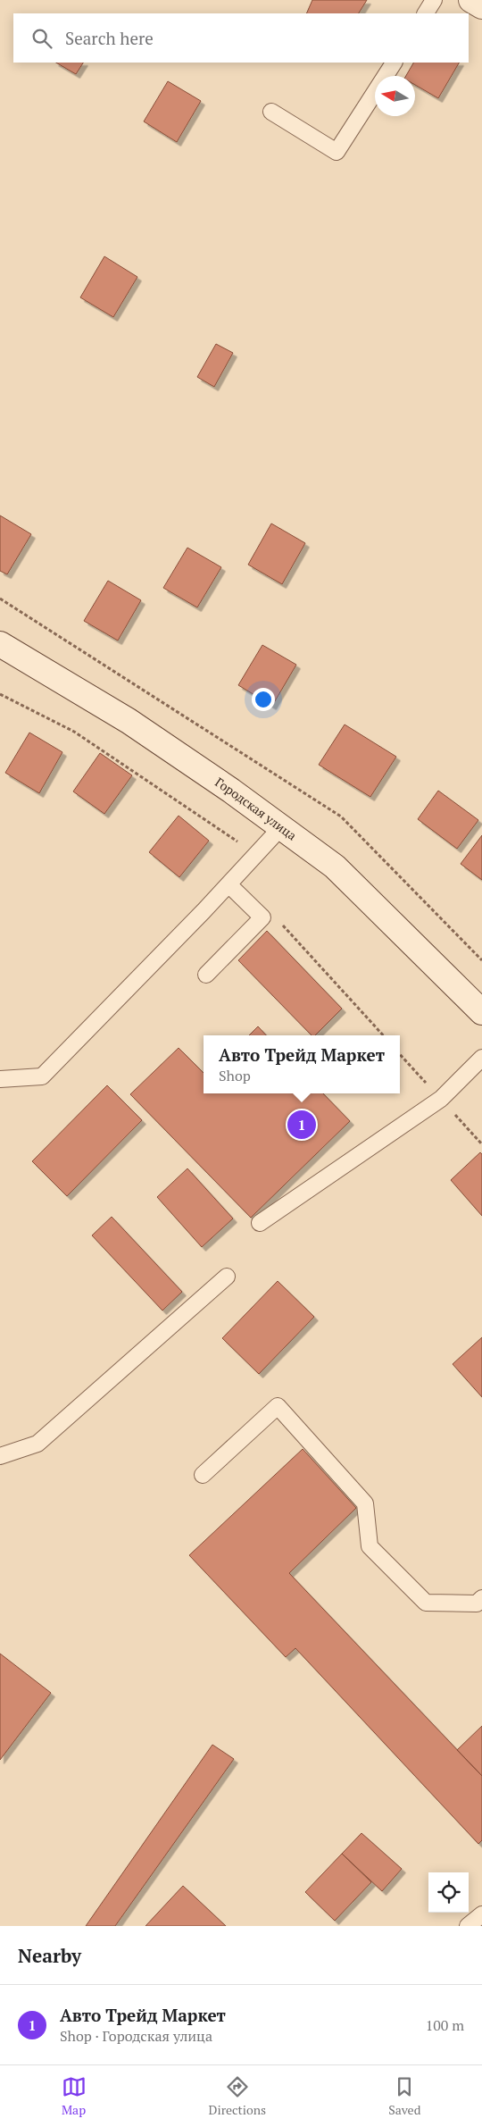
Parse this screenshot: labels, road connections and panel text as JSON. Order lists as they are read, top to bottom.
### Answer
{
  "streets": {
    "main road": ["Городская улица"]
  },
  "north": "left",
  "page": {
    "search": "Search here",
    "popup": ["Авто Трейд Маркет", "Shop"],
    "pins": "1",
    "heading": "Nearby",
    "list": [
      {
        "mark": "1",
        "name": "Авто Трейд Маркет",
        "note": "Shop · Городская улица",
        "value": "100 m"
      }
    ],
    "nav": ["Map", "Directions", "Saved"]
  }
}
